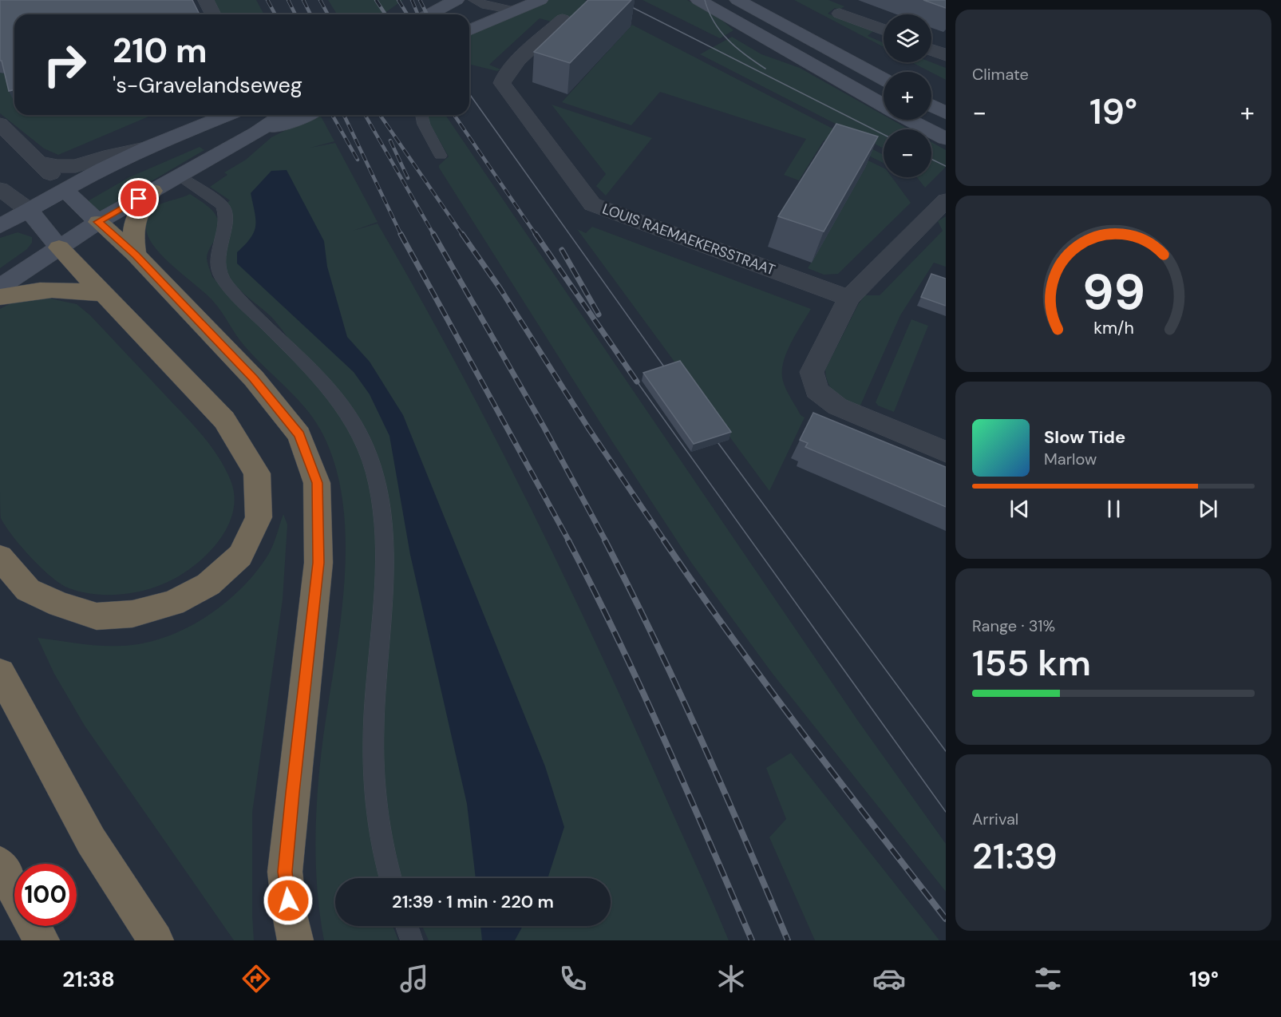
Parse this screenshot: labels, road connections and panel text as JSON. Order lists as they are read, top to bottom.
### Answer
{
  "streets": {
    "street": ["LOUIS RAEMAEKERSSTRAAT"]
  },
  "page": {
    "tile": [
      "Climate",
      ["Range · 31%", "155 km"],
      ["Arrival", "21:39"]
    ],
    "map_buttons": ["+", "−"],
    "turn": ["210 m", "'s-Gravelandseweg"],
    "heat": ["−", "19°", "+"],
    "song": ["Slow Tide", "Marlow"],
    "limit": "100",
    "trip": "21:39 · 1 min · 220 m",
    "tabs": ["21:38", "19°"],
    "gauge": ["99", "km/h"]
  }
}
